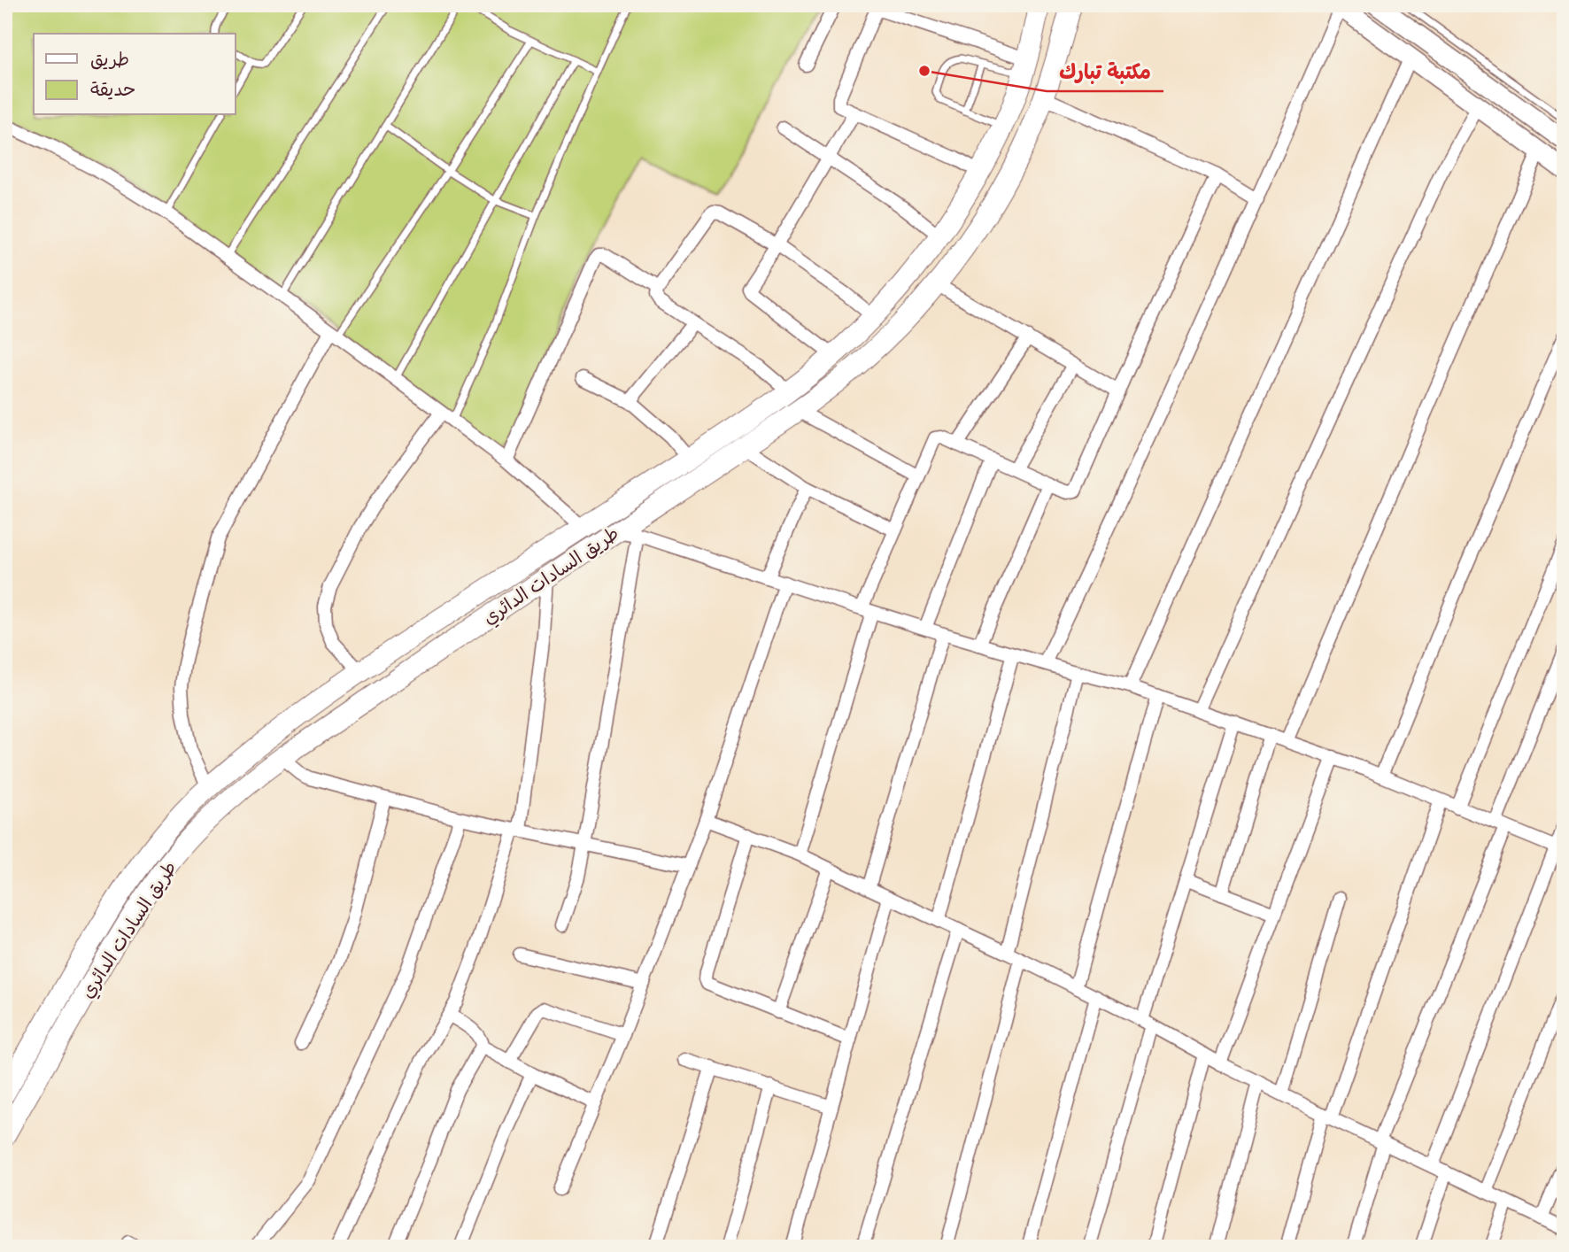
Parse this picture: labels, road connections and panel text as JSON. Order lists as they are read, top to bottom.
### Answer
{
  "streets": {
    "highway": ["طريق السادات الدائري"]
  },
  "places": ["مكتبة تبارك"],
  "legend": ["طريق", "حديقة"]
}
